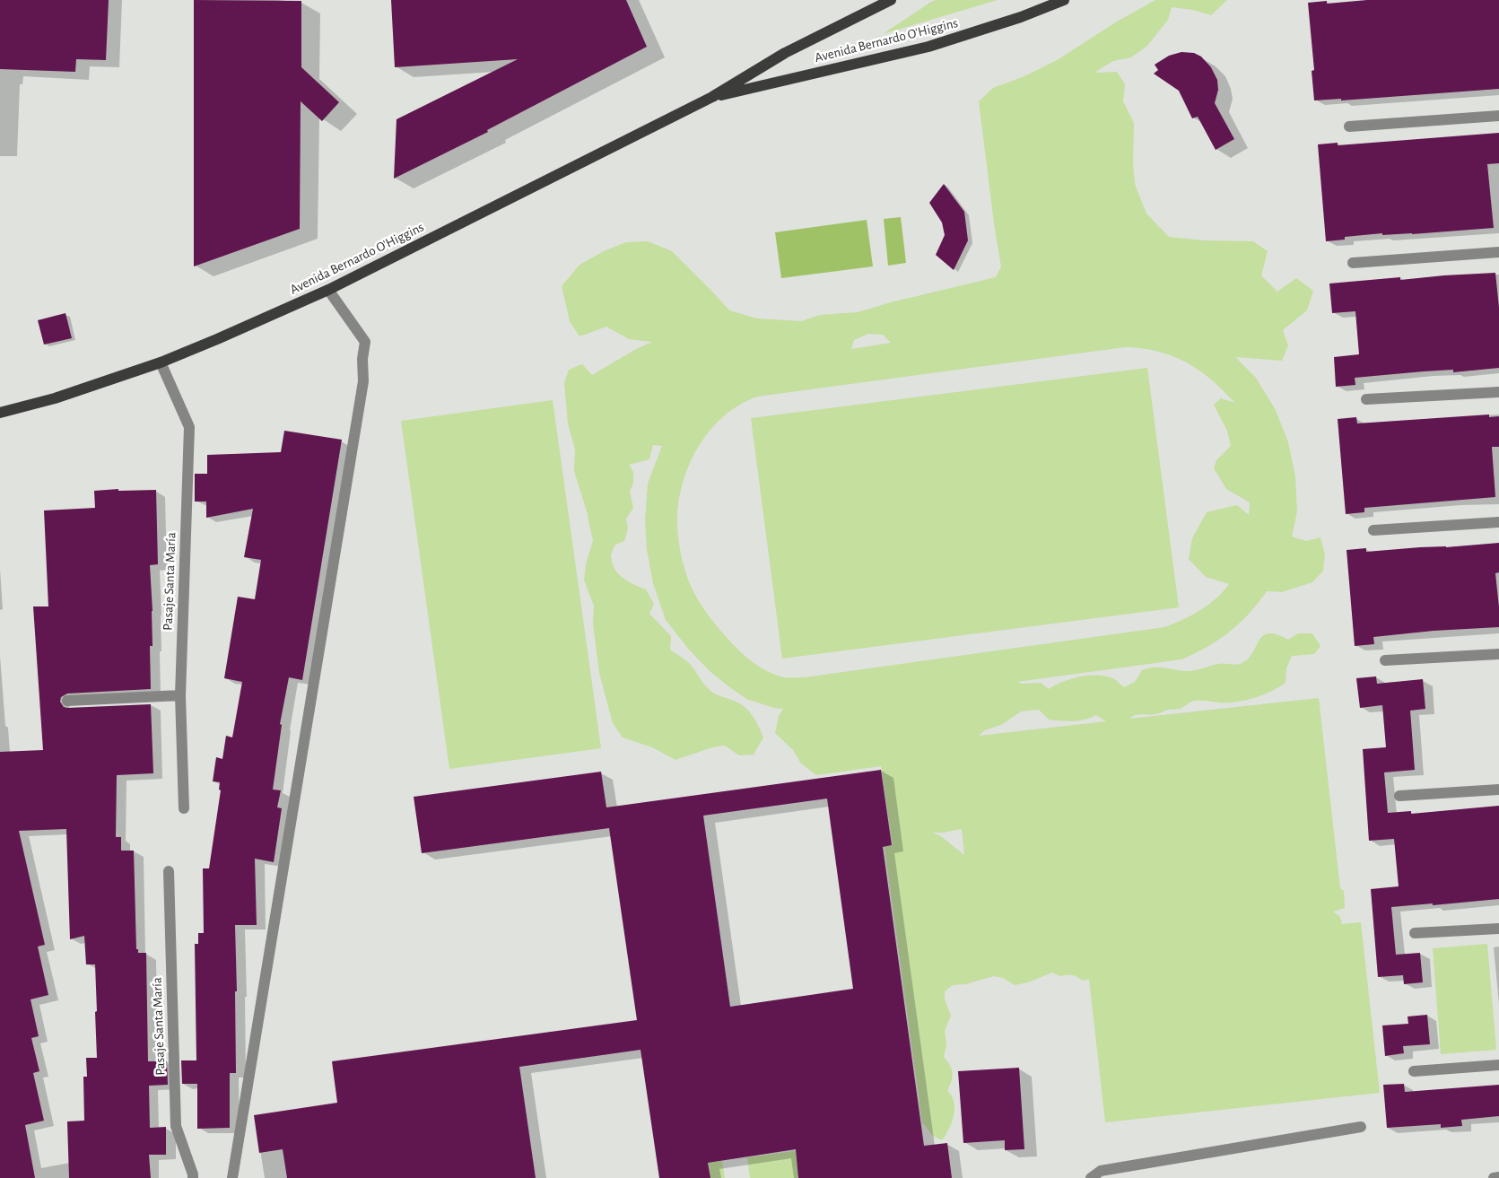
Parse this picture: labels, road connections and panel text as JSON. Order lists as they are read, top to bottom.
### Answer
{
  "streets": {
    "main road": ["Avenida Bernardo O'Higgins"],
    "street": ["Pasaje Santa María"]
  },
  "crossings": [
    ["Avenida Bernardo O'Higgins", "Pasaje Santa María"]
  ]
}
